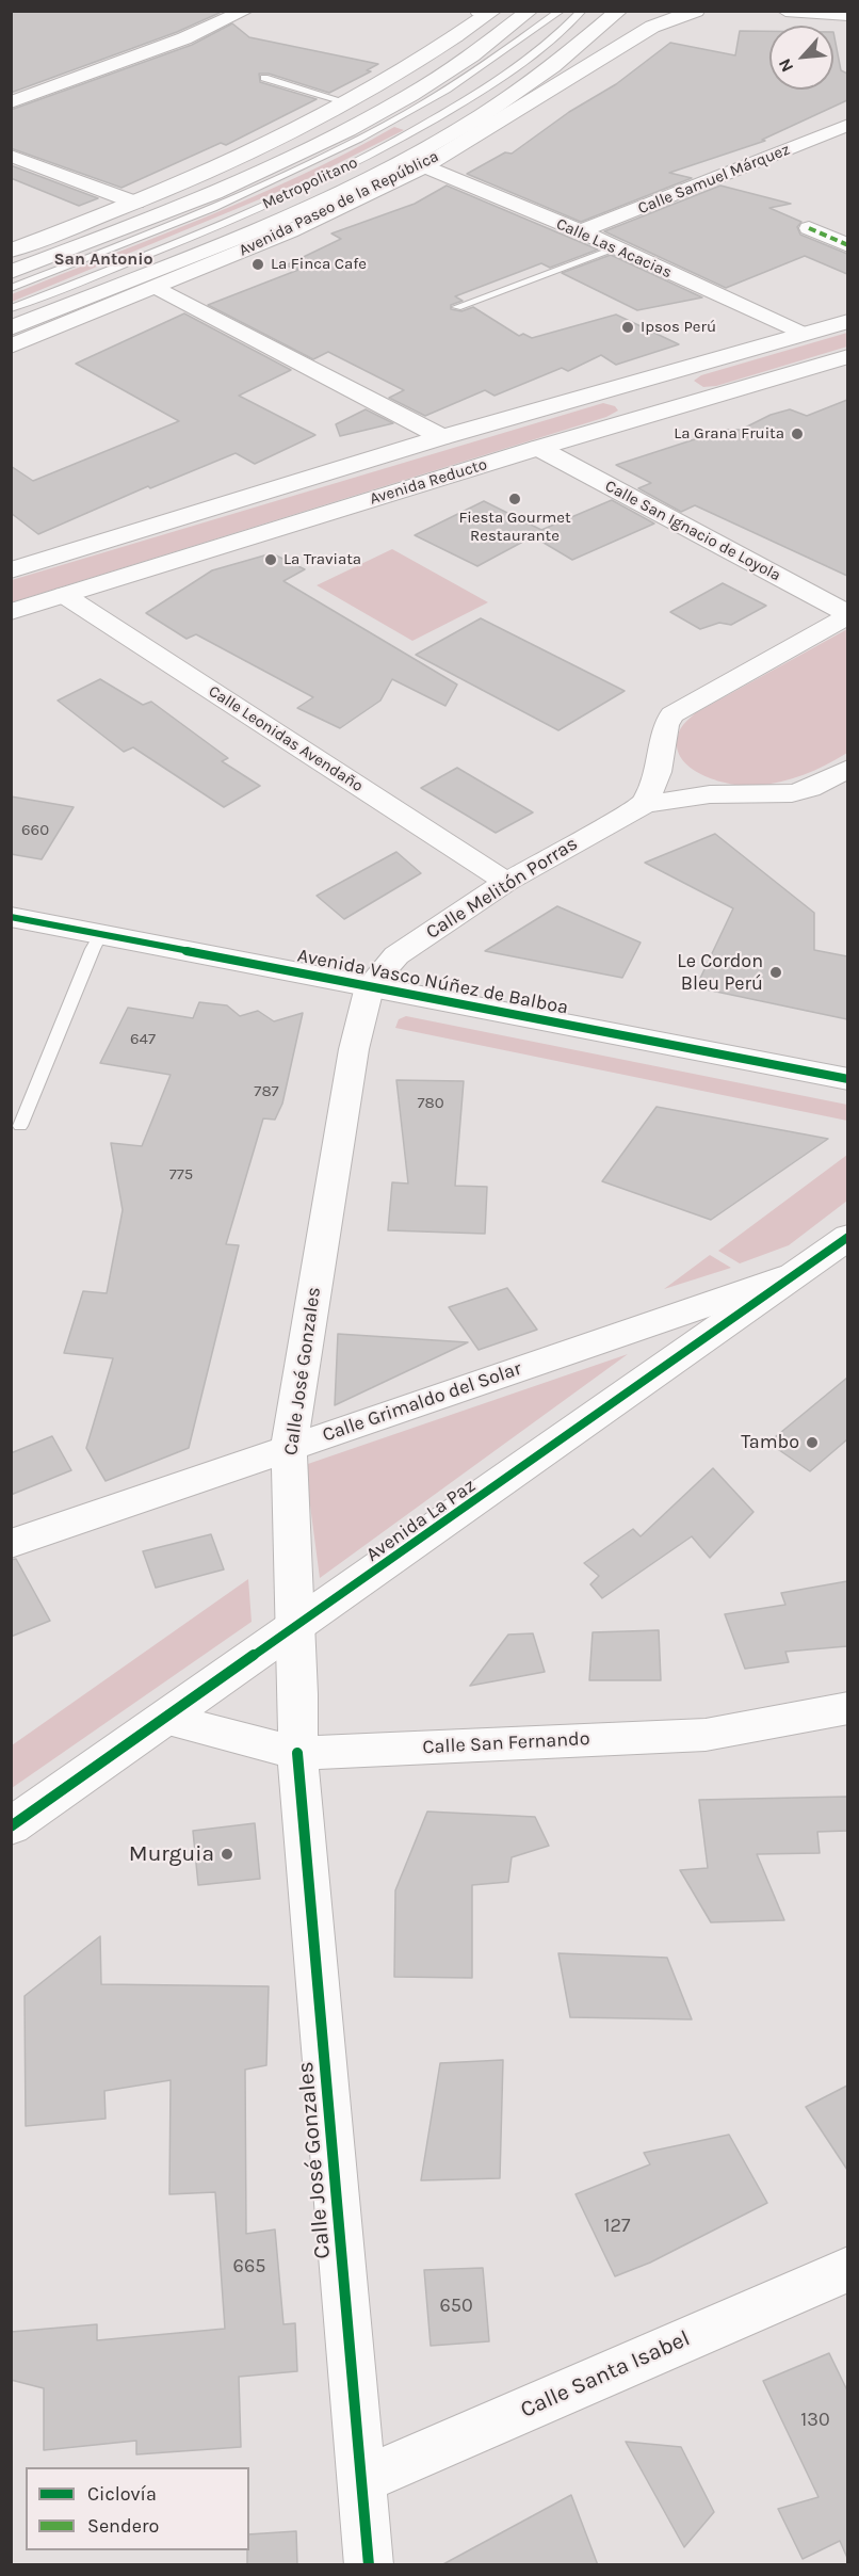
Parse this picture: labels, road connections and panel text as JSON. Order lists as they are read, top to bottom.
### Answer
{
  "streets": {
    "main road": [
      "Avenida Paseo de la República",
      "Avenida Reducto",
      "Avenida Vasco Núñez de Balboa",
      "Avenida La Paz"
    ],
    "street": [
      "Calle Samuel Márquez",
      "Calle Las Acacias",
      "Calle San Ignacio de Loyola",
      "Calle Leonidas Avendaño",
      "Calle Melitón Porras",
      "Calle José Gonzales",
      "Calle Grimaldo del Solar",
      "Calle San Fernando",
      "Calle Santa Isabel"
    ],
    "lane": ["Metropolitano"]
  },
  "crossings": [
    ["Calle Samuel Márquez", "Calle Las Acacias"],
    ["Avenida Paseo de la República", "Calle Las Acacias"],
    ["Calle Las Acacias", "Avenida Reducto"],
    ["Avenida Reducto", "Calle San Ignacio de Loyola"],
    ["Avenida Reducto", "Calle Leonidas Avendaño"],
    ["Calle Leonidas Avendaño", "Calle Melitón Porras"],
    ["Calle Melitón Porras", "Avenida Vasco Núñez de Balboa"],
    ["Calle Melitón Porras", "Calle José Gonzales"],
    ["Avenida Vasco Núñez de Balboa", "Calle José Gonzales"],
    ["Calle José Gonzales", "Calle Grimaldo del Solar"],
    ["Calle José Gonzales", "Avenida La Paz"],
    ["Calle José Gonzales", "Calle San Fernando"],
    ["Calle José Gonzales", "Calle Santa Isabel"],
    ["Calle Grimaldo del Solar", "Avenida La Paz"],
    ["Avenida La Paz", "Calle San Fernando"]
  ],
  "districts": ["San Antonio"],
  "places": [
    "La Finca Cafe",
    "Ipsos Perú",
    "La Grana Fruita",
    "Fiesta Gourmet Restaurante",
    "La Traviata",
    "Le Cordon Bleu Perú",
    "Tambo",
    "Murguia"
  ],
  "house_numbers": [
    "660",
    "647",
    "787",
    "780",
    "775",
    "127",
    "665",
    "650",
    "130"
  ],
  "legend": ["Ciclovía", "Sendero"],
  "north": "bottom left"
}
